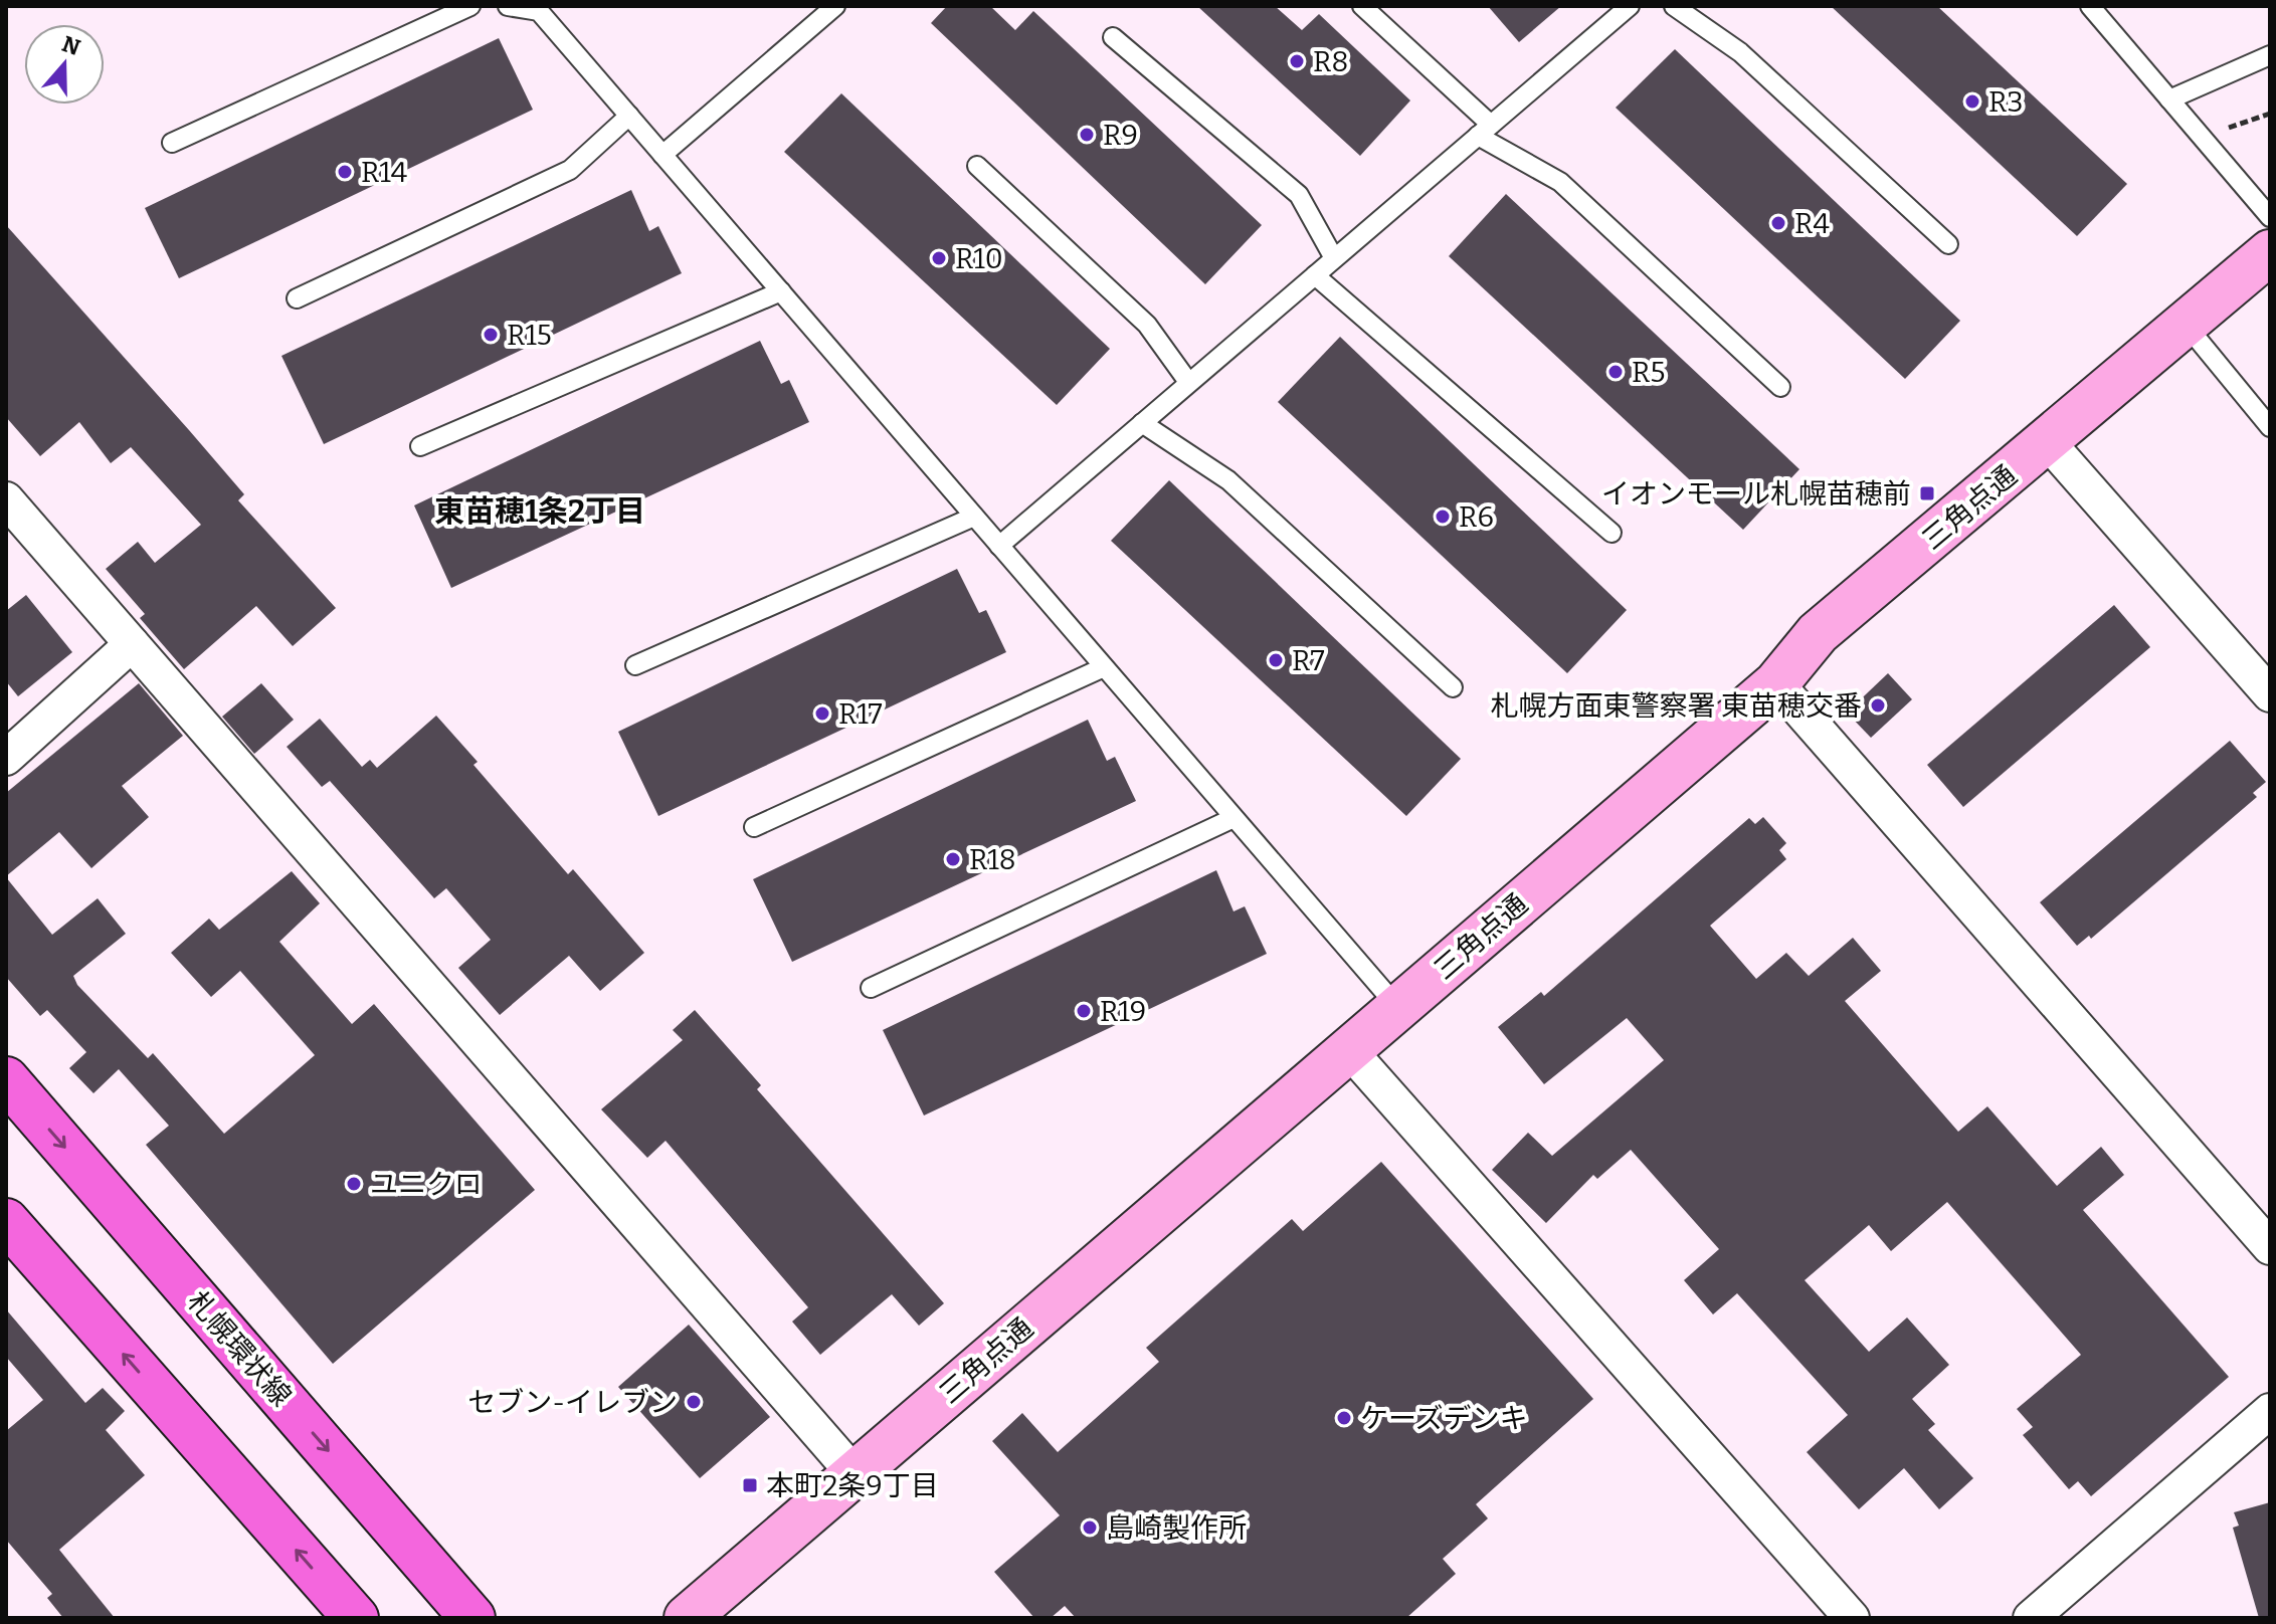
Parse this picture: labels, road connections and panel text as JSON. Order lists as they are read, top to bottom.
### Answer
{
  "streets": {
    "main road": ["札幌環状線"],
    "street": ["三角点通"]
  },
  "districts": ["東苗穂1条2丁目"],
  "places": {
    "other": [
      "R8",
      "R3",
      "R9",
      "R14",
      "R4",
      "R10",
      "R15",
      "R5",
      "R6",
      "R7",
      "札幌方面東警察署 東苗穂交番",
      "R17",
      "R18",
      "R19",
      "ユニクロ",
      "セブン-イレブン",
      "ケーズデンキ",
      "島崎製作所"
    ],
    "transit": ["イオンモール札幌苗穂前", "本町2条9丁目"]
  },
  "north": "top"
}
